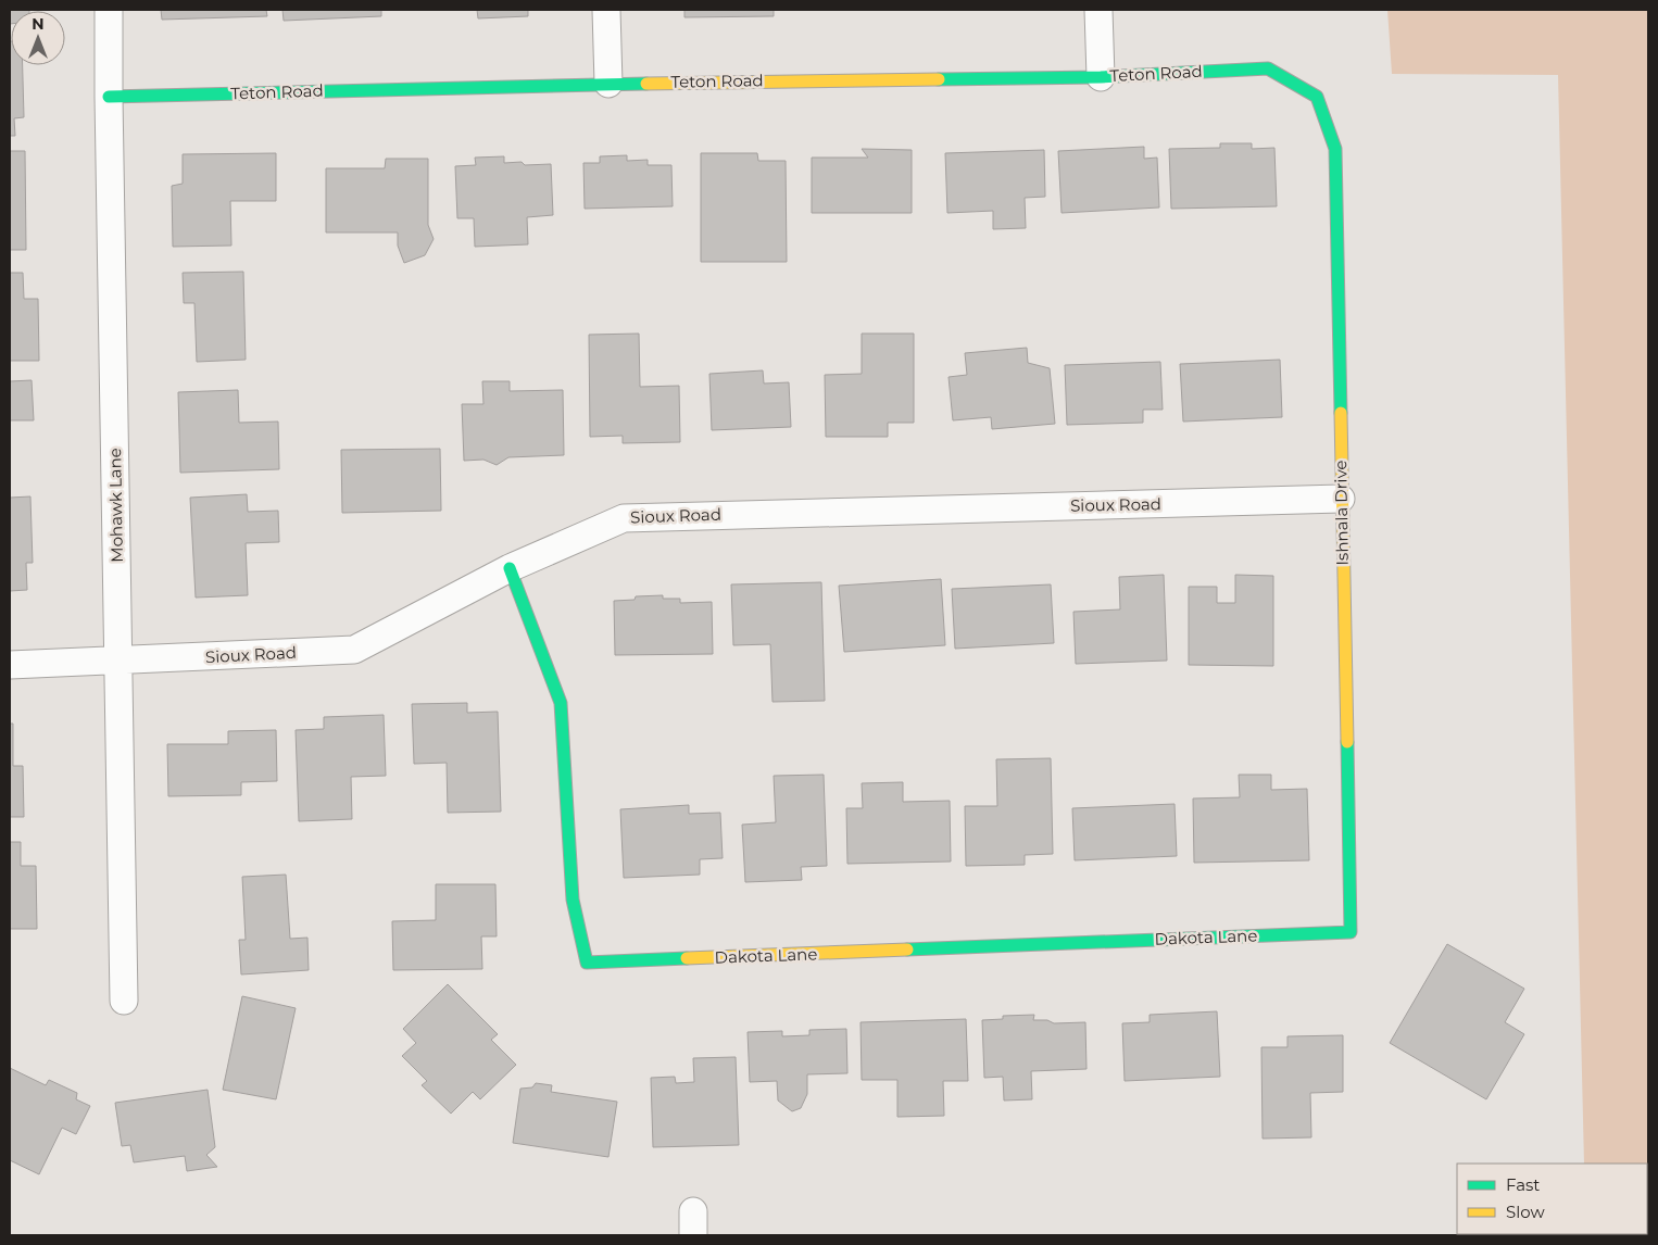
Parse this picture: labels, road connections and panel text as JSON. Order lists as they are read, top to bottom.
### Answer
{
  "streets": {
    "street": [
      "Teton Road",
      "Mohawk Lane",
      "Sioux Road",
      "Ishnala Drive",
      "Dakota Lane"
    ]
  },
  "crossings": [
    ["Teton Road", "Mohawk Lane"],
    ["Teton Road", "Ishnala Drive"],
    ["Mohawk Lane", "Sioux Road"],
    ["Sioux Road", "Ishnala Drive"],
    ["Sioux Road", "Dakota Lane"],
    ["Ishnala Drive", "Dakota Lane"]
  ],
  "legend": ["Fast", "Slow"],
  "north": "top"
}
